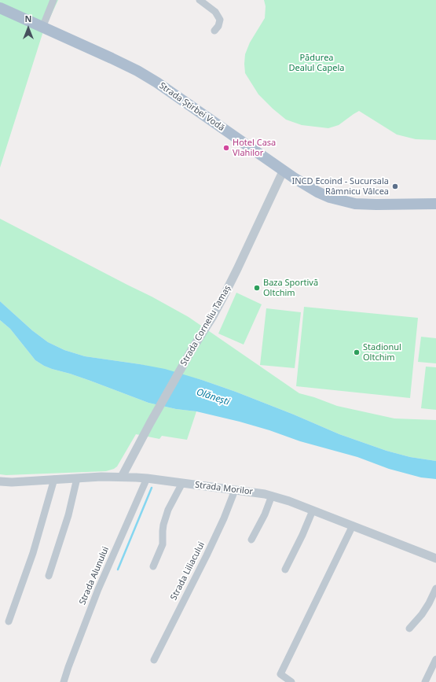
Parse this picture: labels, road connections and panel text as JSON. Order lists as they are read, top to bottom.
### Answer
{
  "streets": {
    "main road": ["Strada Știrbei Vodă"],
    "street": [
      "Strada Corneliu Tamaș",
      "Strada Morilor",
      "Strada Liliacului",
      "Strada Alunului"
    ]
  },
  "crossings": [
    ["Strada Știrbei Vodă", "Strada Corneliu Tamaș"],
    ["Strada Corneliu Tamaș", "Strada Morilor"],
    ["Strada Morilor", "Strada Liliacului"],
    ["Strada Morilor", "Strada Alunului"]
  ],
  "water": ["Olănești"],
  "parks": ["Pădurea Dealul Capela"],
  "places": [
    "Hotel Casa Vlahilor",
    "INCD Ecoind - Sucursala Râmnicu Vâlcea",
    "Baza Sportivă Oltchim",
    "Stadionul Oltchim"
  ],
  "north": "top"
}
